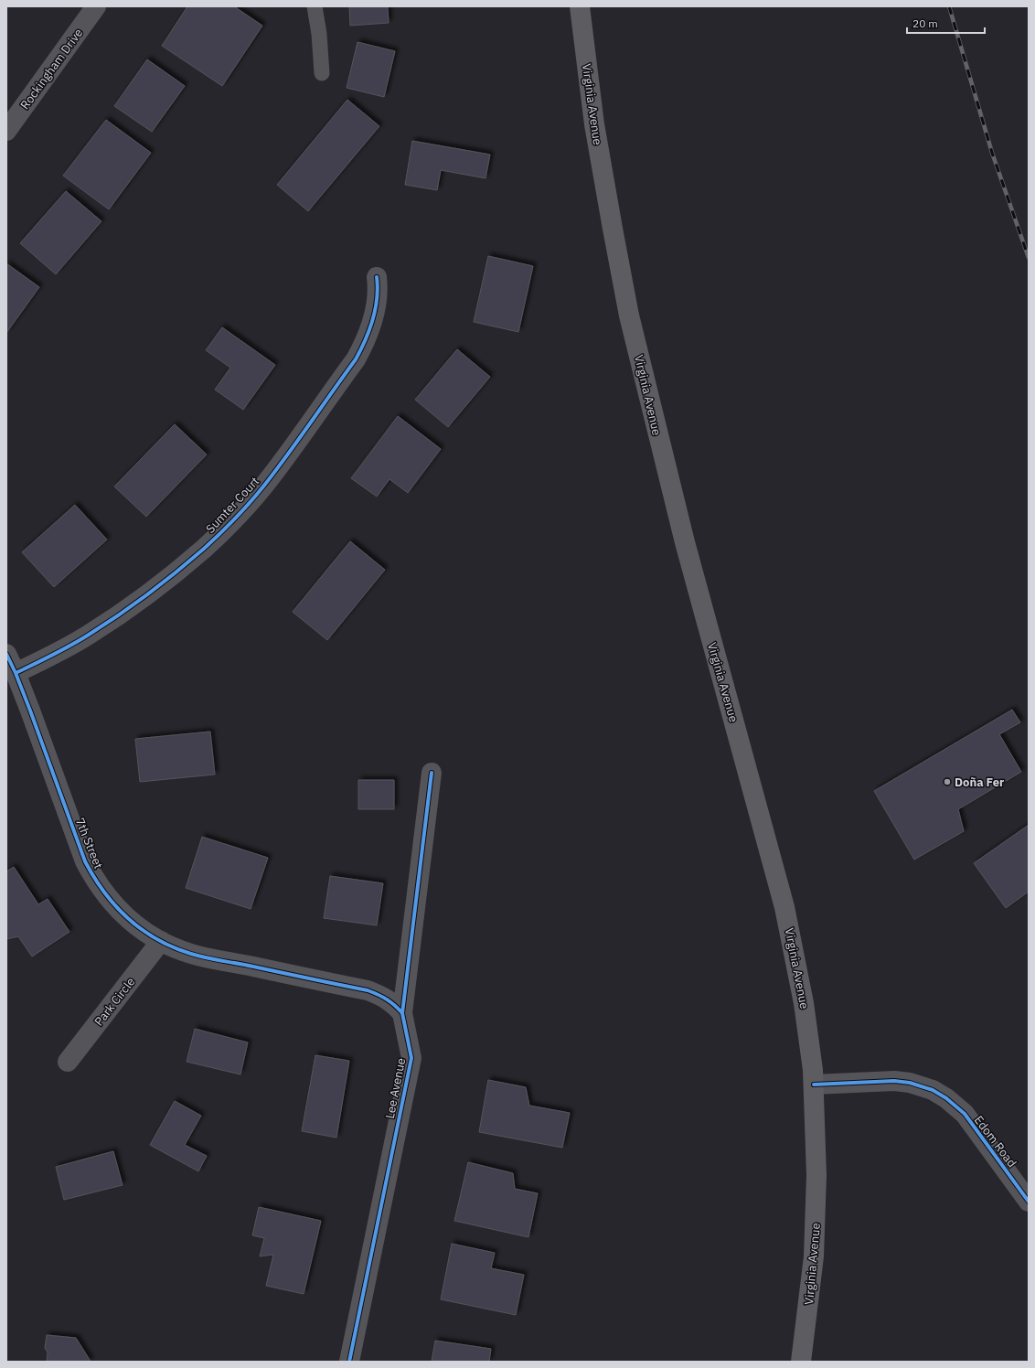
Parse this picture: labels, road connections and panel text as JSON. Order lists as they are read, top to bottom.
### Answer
{
  "streets": {
    "main road": ["Virginia Avenue"],
    "street": [
      "Rockingham Drive",
      "Sumter Court",
      "7th Street",
      "Park Circle",
      "Lee Avenue",
      "Edom Road"
    ]
  },
  "crossings": [
    ["Virginia Avenue", "Edom Road"],
    ["Sumter Court", "7th Street"],
    ["7th Street", "Park Circle"],
    ["7th Street", "Lee Avenue"]
  ],
  "places": ["Doña Fer"],
  "scale_bar": "20 m"
}
